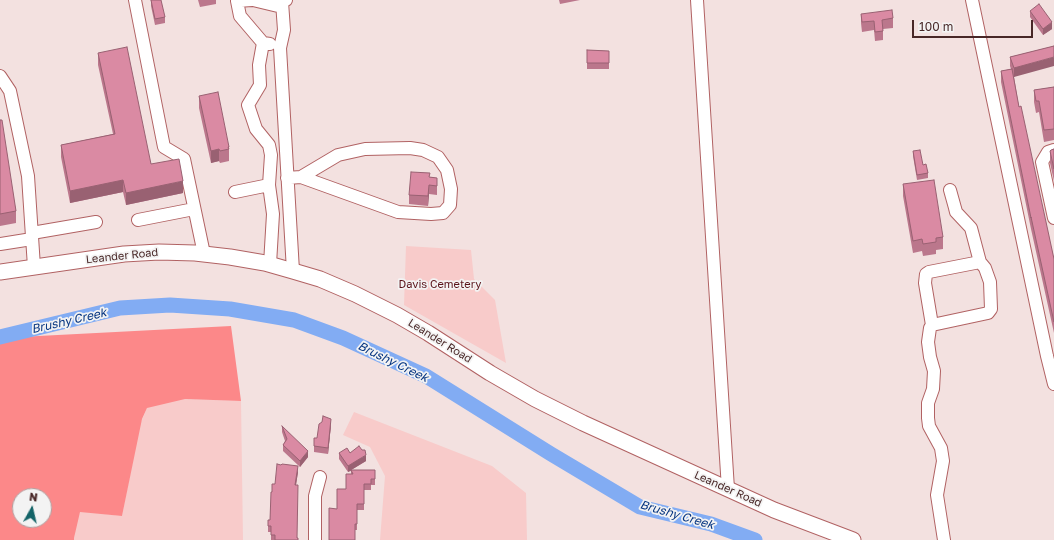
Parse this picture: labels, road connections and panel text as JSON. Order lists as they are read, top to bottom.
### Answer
{
  "streets": {
    "main road": ["Leander Road"]
  },
  "water": ["Brushy Creek"],
  "parks": ["Davis Cemetery"],
  "scale_bar": "100 m",
  "north": "top"
}
